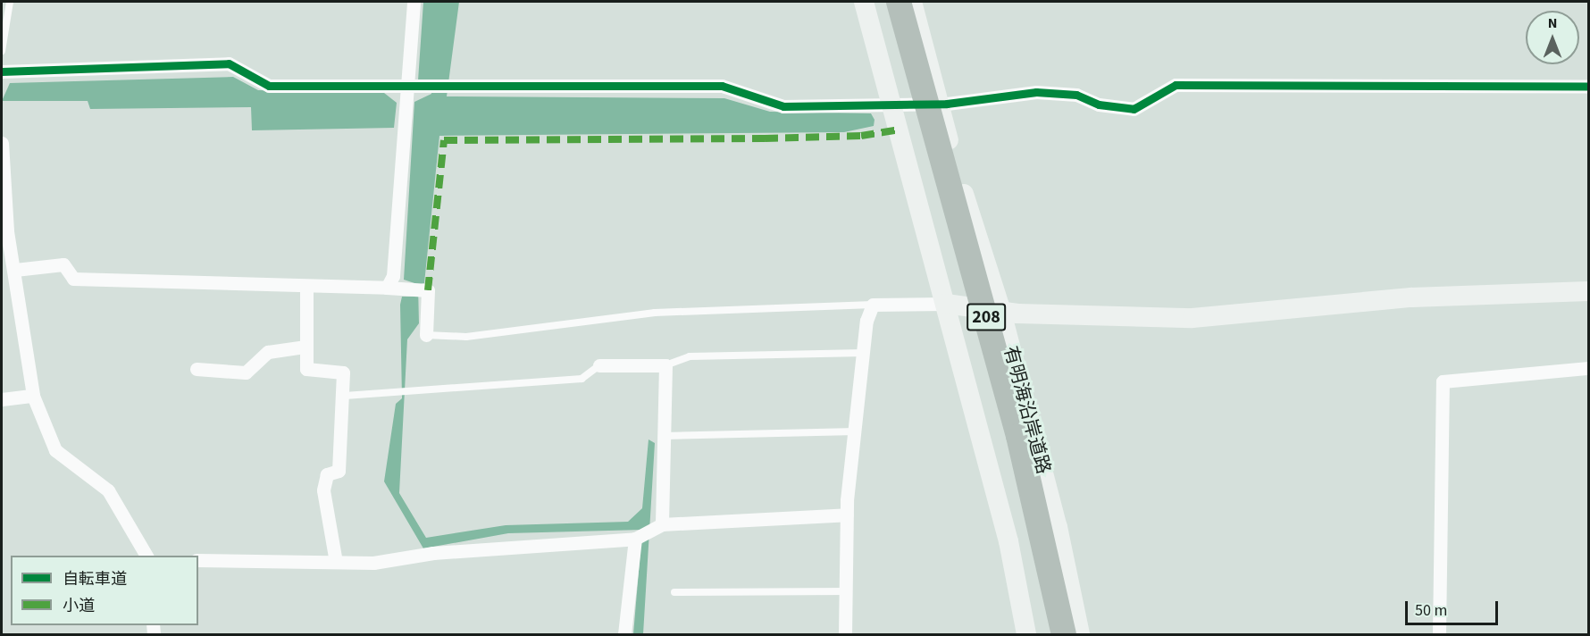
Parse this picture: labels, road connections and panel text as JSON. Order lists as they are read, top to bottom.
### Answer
{
  "streets": {
    "highway": ["208"],
    "main road": ["有明海沿岸道路"]
  },
  "legend": ["自転車道", "小道"],
  "scale_bar": "50 m",
  "north": "top"
}
